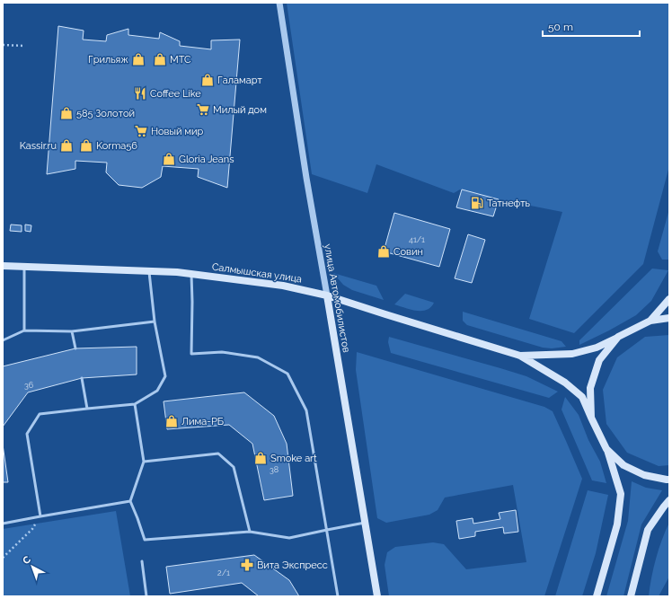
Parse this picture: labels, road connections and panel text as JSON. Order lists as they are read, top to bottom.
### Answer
{
  "streets": {
    "main road": ["Салмышская улица", "улица Автомобилистов"]
  },
  "crossings": [
    ["Салмышская улица", "улица Автомобилистов"]
  ],
  "places": {
    "shop": [
      "Грильяж",
      "МТС",
      "Галамарт",
      "585 Золотой",
      "Kassir.ru",
      "Korma56",
      "Gloria Jeans",
      "Совин",
      "Лима-РБ",
      "Smoke art"
    ],
    "restaurant": ["Coffee Like"],
    "supermarket": ["Милый дом", "Новый мир"],
    "fuel station": ["Татнефть"],
    "pharmacy": ["Вита Экспресс"]
  },
  "house_numbers": [
    "41/1",
    "36",
    "38",
    "2/1"
  ],
  "scale_bar": "50 m",
  "north": "top left"
}
